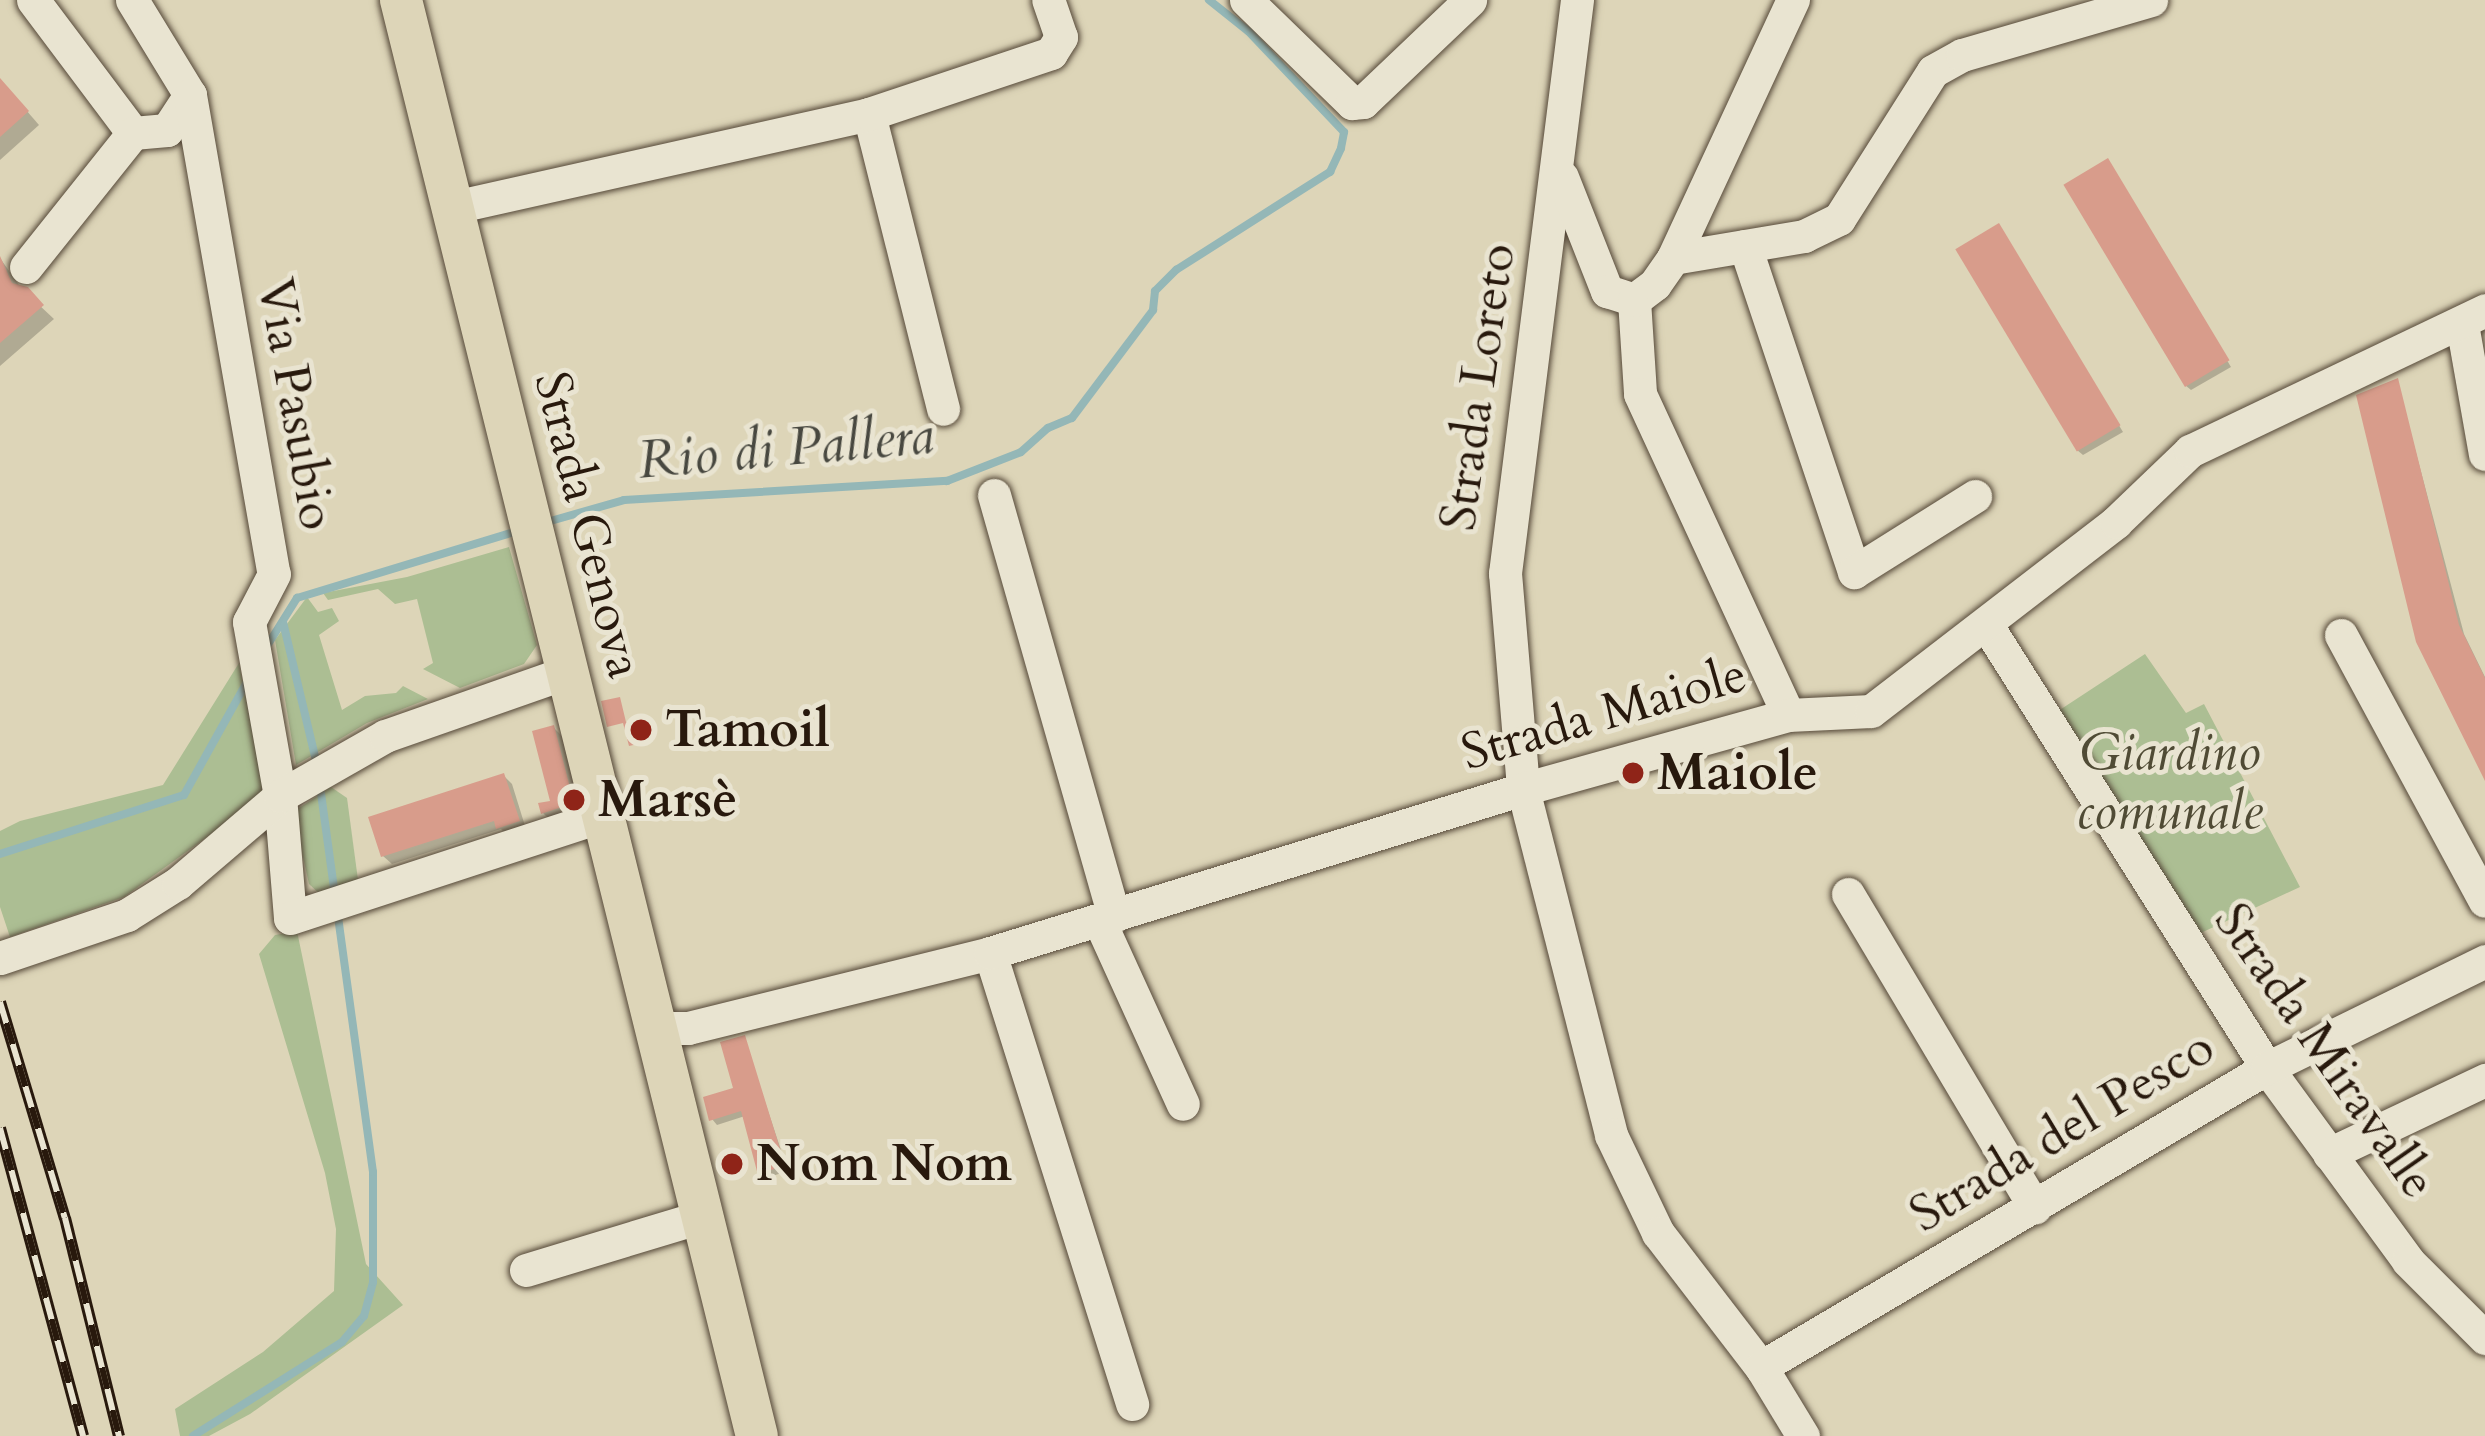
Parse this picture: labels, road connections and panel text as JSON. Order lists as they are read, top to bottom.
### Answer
{
  "streets": {
    "main road": ["Strada Genova"],
    "street": [
      "Strada Loreto",
      "Via Pasubio",
      "Strada Maiole",
      "Strada Miravalle",
      "Strada del Pesco"
    ]
  },
  "crossings": [
    ["Strada Loreto", "Strada Maiole"],
    ["Strada Loreto", "Strada del Pesco"],
    ["Via Pasubio", "Strada Genova"],
    ["Strada Genova", "Strada Maiole"],
    ["Strada Maiole", "Strada Miravalle"],
    ["Strada Miravalle", "Strada del Pesco"]
  ],
  "water": ["Rio di Pallera"],
  "parks": ["Giardino comunale"],
  "places": [
    "Tamoil",
    "Maiole",
    "Marsè",
    "Nom Nom"
  ]
}
